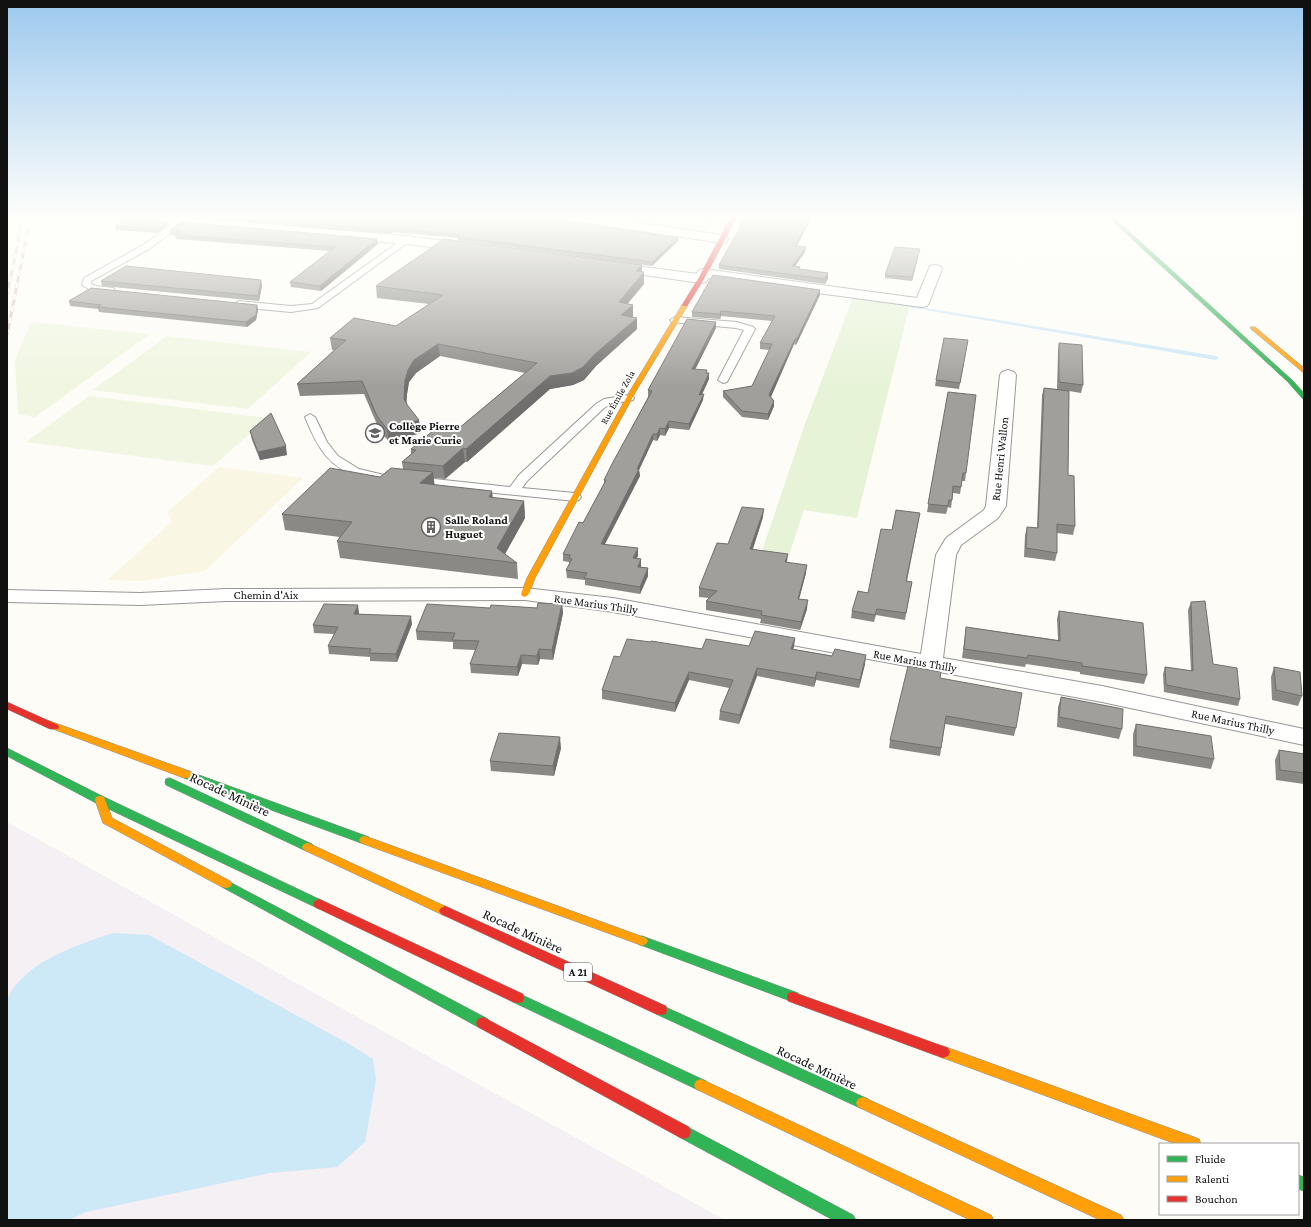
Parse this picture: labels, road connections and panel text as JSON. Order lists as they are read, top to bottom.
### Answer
{
  "streets": {
    "main road": ["Rue Émile Zola", "Rocade Minière", "A 21"],
    "street": ["Rue Henri Wallon", "Chemin d'Aix", "Rue Marius Thilly"]
  },
  "crossings": [
    ["Rue Émile Zola", "Chemin d'Aix"],
    ["Rue Émile Zola", "Rue Marius Thilly"],
    ["Rue Henri Wallon", "Rue Marius Thilly"],
    ["Chemin d'Aix", "Rue Marius Thilly"]
  ],
  "places": {
    "school or university": ["Collège Pierre et Marie Curie"],
    "building": ["Salle Roland Huguet"]
  },
  "legend": ["Fluide", "Ralenti", "Bouchon"]
}
